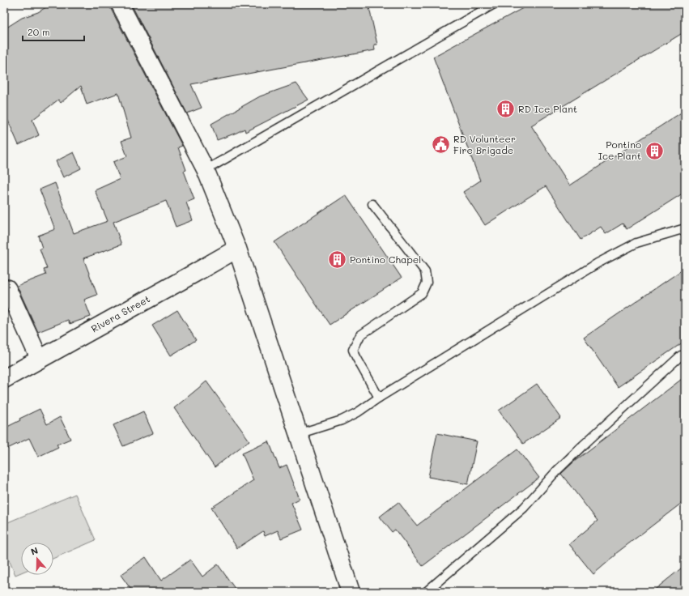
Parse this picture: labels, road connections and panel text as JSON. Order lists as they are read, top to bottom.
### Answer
{
  "streets": {
    "street": ["Rivera Street"]
  },
  "places": {
    "building": ["RD Ice Plant", "Pontino Ice Plant", "Pontino Chapel"],
    "public building": ["RD Volunteer Fire Brigade"]
  },
  "scale_bar": "20 m",
  "north": "top"
}
